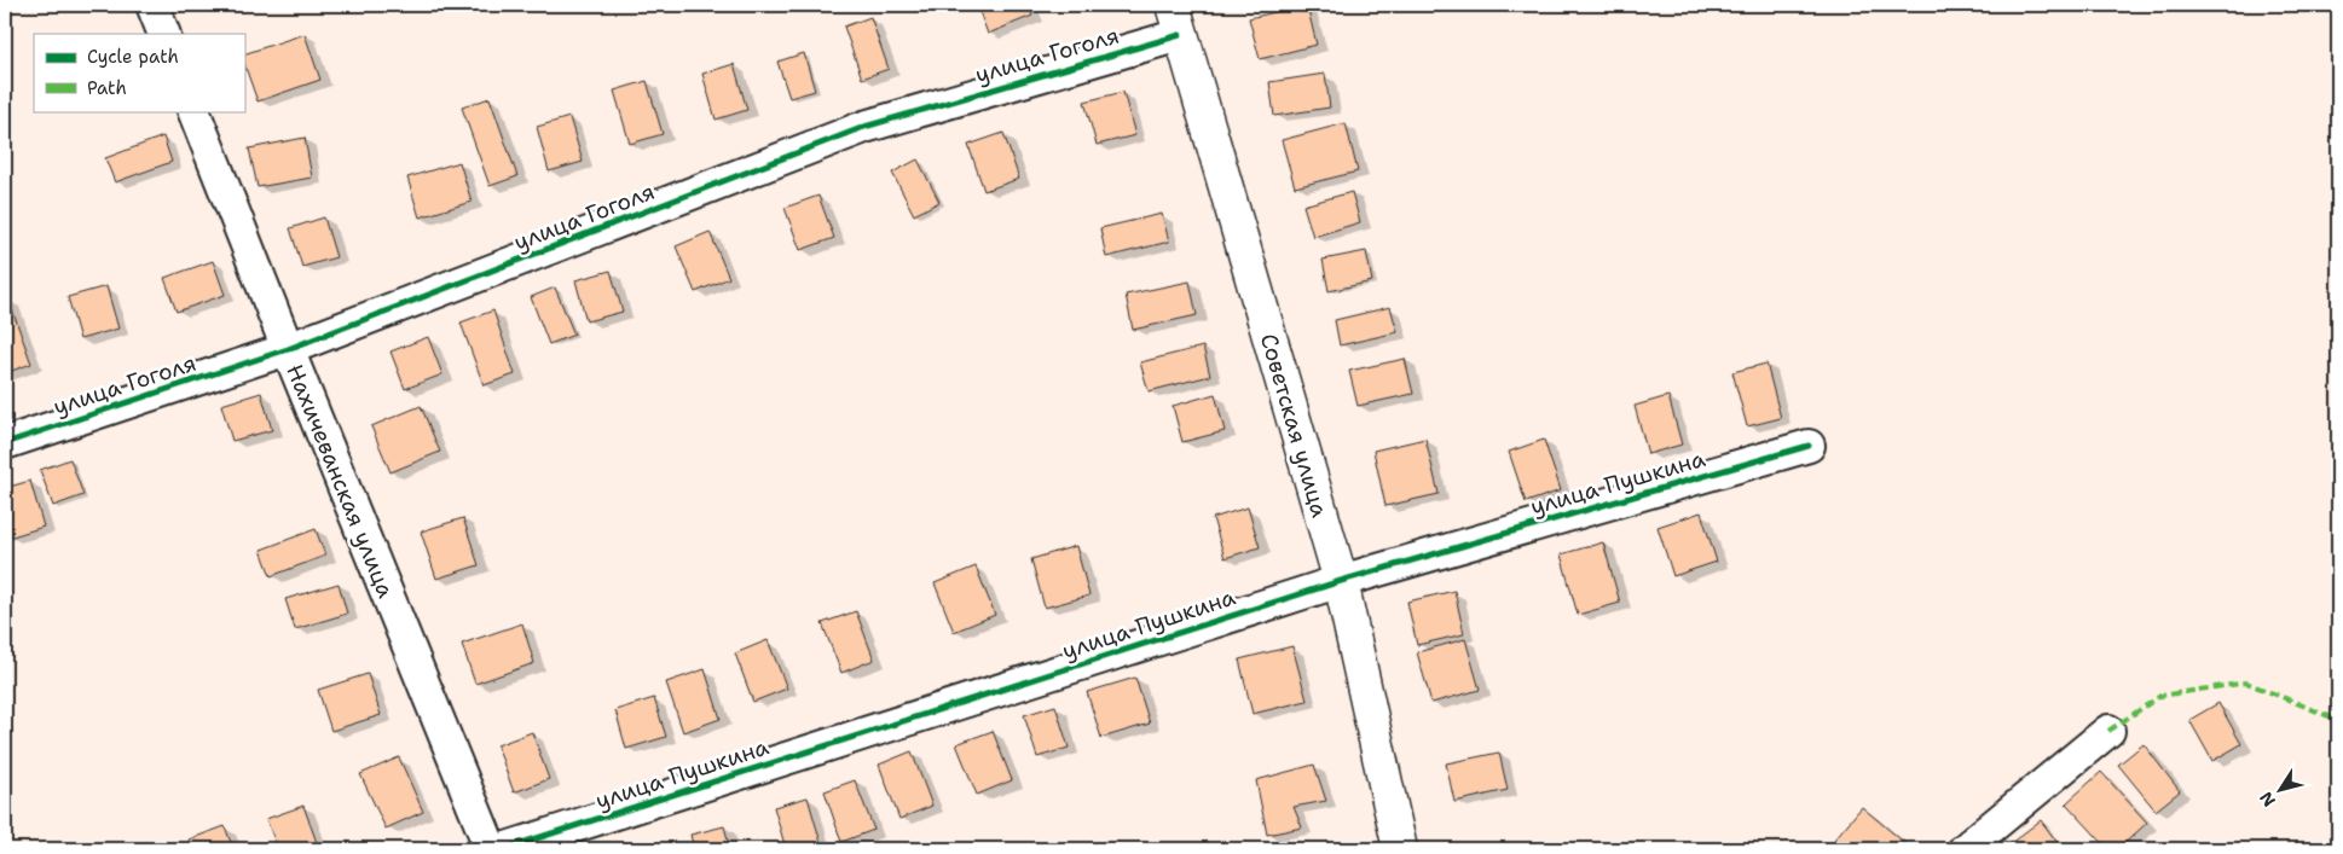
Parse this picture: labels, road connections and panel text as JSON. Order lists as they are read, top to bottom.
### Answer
{
  "streets": {
    "street": [
      "улица Гоголя",
      "Советская улица",
      "Нахичеванская улица",
      "улица Пушкина"
    ]
  },
  "crossings": [
    ["улица Гоголя", "Советская улица"],
    ["улица Гоголя", "Нахичеванская улица"],
    ["Советская улица", "улица Пушкина"]
  ],
  "legend": ["Cycle path", "Path"],
  "north": "bottom left"
}
